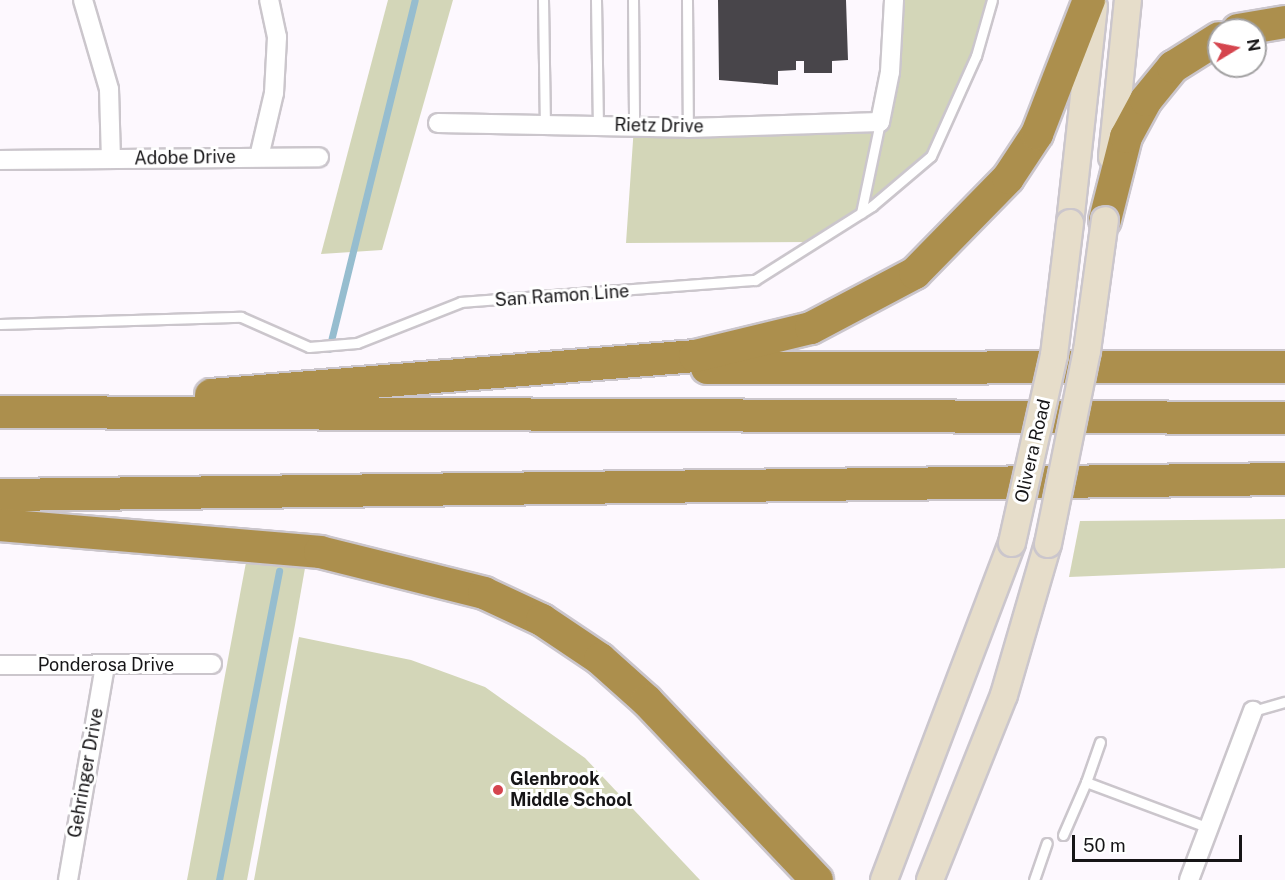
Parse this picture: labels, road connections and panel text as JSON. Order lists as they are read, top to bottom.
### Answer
{
  "streets": {
    "street": [
      "Rietz Drive",
      "Adobe Drive",
      "Olivera Road",
      "Ponderosa Drive",
      "Gehringer Drive"
    ],
    "lane": ["San Ramon Line"]
  },
  "crossings": [
    ["Ponderosa Drive", "Gehringer Drive"]
  ],
  "places": ["Glenbrook Middle School"],
  "scale_bar": "50 m",
  "north": "right"
}
